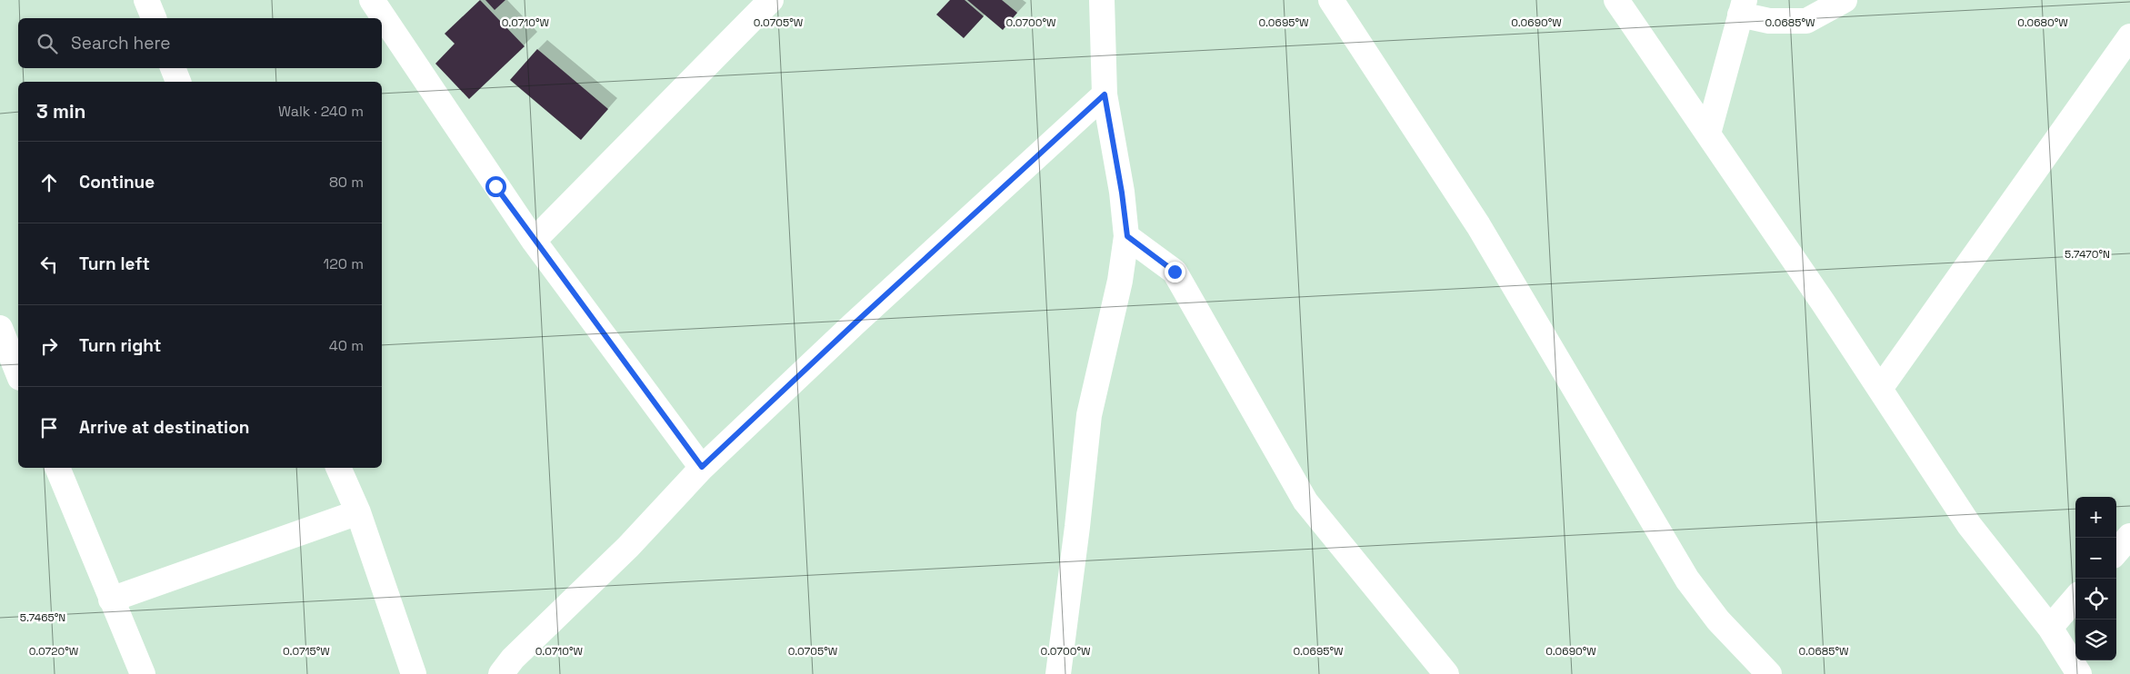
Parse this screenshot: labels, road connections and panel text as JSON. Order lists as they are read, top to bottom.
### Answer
{
  "page": {
    "search": "Search here",
    "heading": ["3 min", "Walk · 240 m"],
    "list": [
      ["Continue", "80 m"],
      ["Turn left", "120 m"],
      ["Turn right", "40 m"],
      "Arrive at destination"
    ],
    "map_buttons": ["+", "−"]
  },
  "coordinates": [
    "0.0710°W",
    "0.0705°W",
    "0.0700°W",
    "0.0695°W",
    "0.0690°W",
    "0.0685°W",
    "0.0680°W",
    "5.7470°N",
    "5.7465°N",
    "0.0720°W",
    "0.0715°W"
  ]
}
